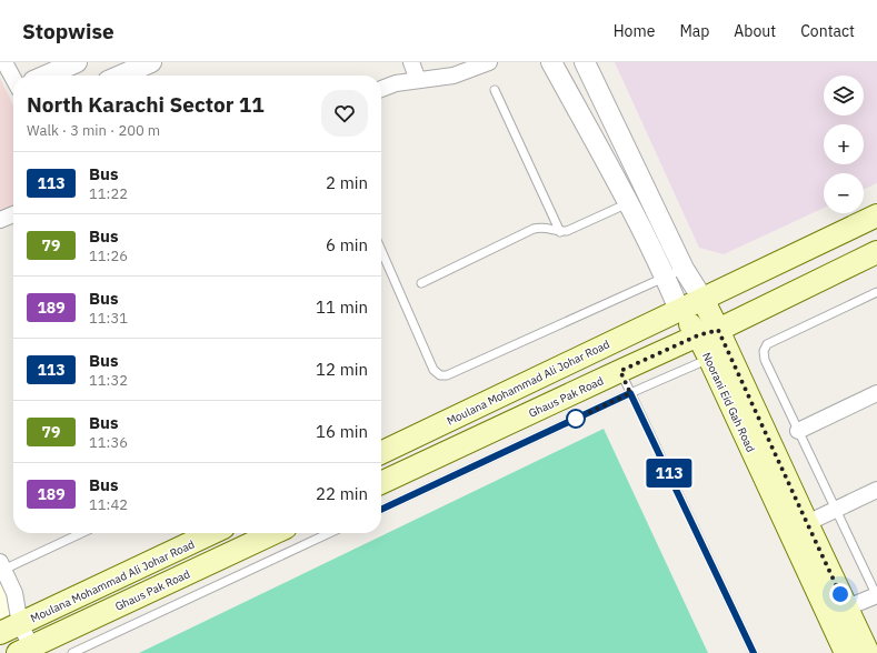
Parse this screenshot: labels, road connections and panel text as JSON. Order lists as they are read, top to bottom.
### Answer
{
  "streets": {
    "main road": ["Moulana Mohammad Ali Johar Road", "Ghaus Pak Road", "Noorani Eid Gah Road"]
  },
  "crossings": [
    ["Moulana Mohammad Ali Johar Road", "Noorani Eid Gah Road"],
    ["Ghaus Pak Road", "Noorani Eid Gah Road"]
  ],
  "lines": ["bus line 113"],
  "page": {
    "header": "Stopwise",
    "nav": [
      "Home",
      "Map",
      "About",
      "Contact"
    ],
    "on_map": "113",
    "map_buttons": ["+", "−"],
    "heading": ["North Karachi Sector 11", "Walk · 3 min · 200 m"],
    "list": [
      {
        "mark": "113",
        "name": "Bus",
        "note": "11:22",
        "value": "2 min"
      },
      {
        "mark": "79",
        "name": "Bus",
        "note": "11:26",
        "value": "6 min"
      },
      {
        "mark": "189",
        "name": "Bus",
        "note": "11:31",
        "value": "11 min"
      },
      {
        "mark": "113",
        "name": "Bus",
        "note": "11:32",
        "value": "12 min"
      },
      {
        "mark": "79",
        "name": "Bus",
        "note": "11:36",
        "value": "16 min"
      },
      {
        "mark": "189",
        "name": "Bus",
        "note": "11:42",
        "value": "22 min"
      }
    ]
  }
}
